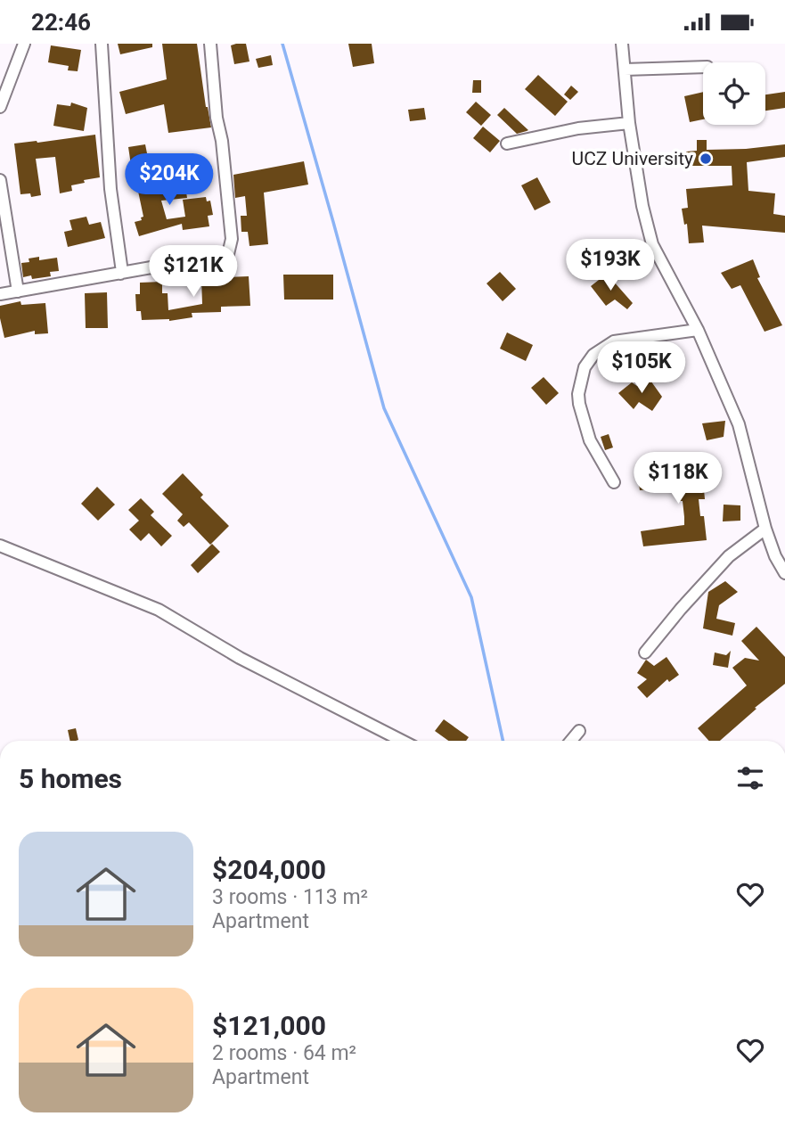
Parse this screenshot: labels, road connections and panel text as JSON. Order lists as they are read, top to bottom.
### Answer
{
  "places": ["UCZ University"],
  "page": {
    "status": "22:46",
    "price": [
      "$204K",
      "$193K",
      "$121K",
      "$105K",
      "$118K"
    ],
    "heading": "5 homes",
    "list": [
      {
        "name": "$204,000",
        "note": "3 rooms · 113 m² · Apartment"
      },
      {
        "name": "$121,000",
        "note": "2 rooms · 64 m² · Apartment"
      }
    ]
  }
}
